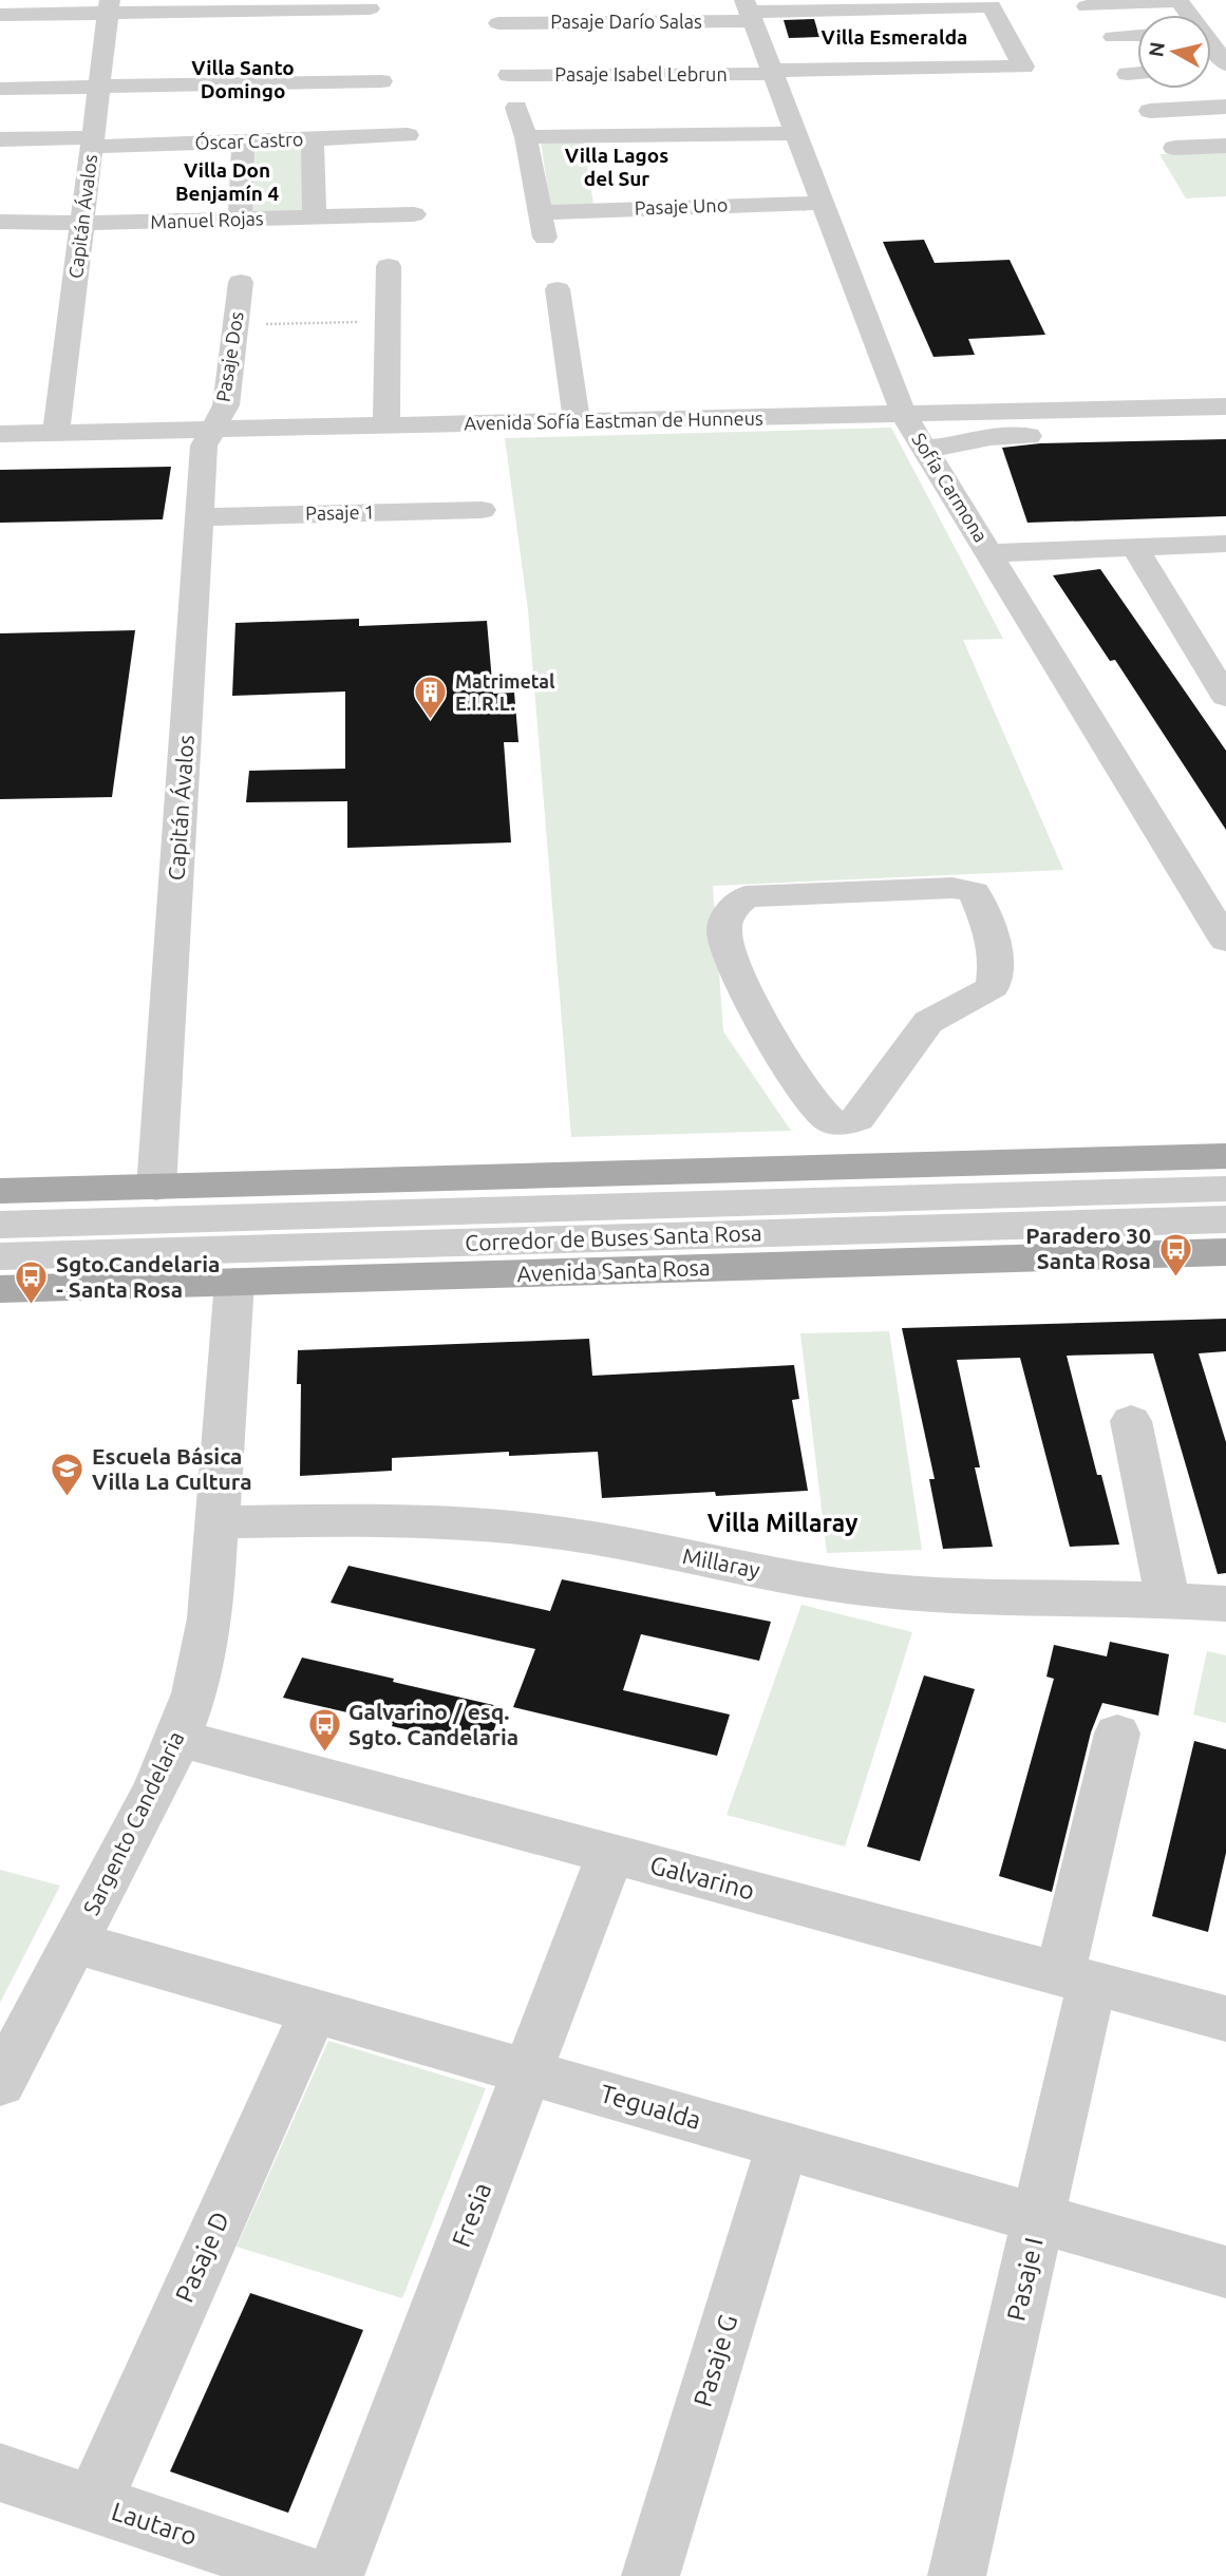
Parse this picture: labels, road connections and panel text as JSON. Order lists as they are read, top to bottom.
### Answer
{
  "streets": {
    "main road": ["Avenida Santa Rosa"],
    "street": [
      "Pasaje Darío Salas",
      "Pasaje Isabel Lebrun",
      "Óscar Castro",
      "Pasaje Uno",
      "Capitán Ávalos",
      "Manuel Rojas",
      "Pasaje Dos",
      "Avenida Sofía Eastman de Hunneus",
      "Sofía Carmona",
      "Pasaje 1",
      "Corredor de Buses Santa Rosa",
      "Millaray",
      "Sargento Candelaria",
      "Galvarino",
      "Tegualda",
      "Fresia",
      "Pasaje D",
      "Pasaje I",
      "Pasaje G",
      "Lautaro"
    ]
  },
  "crossings": [
    ["Pasaje Darío Salas", "Pasaje Isabel Lebrun"],
    ["Pasaje Darío Salas", "Sofía Carmona"],
    ["Pasaje Isabel Lebrun", "Sofía Carmona"],
    ["Óscar Castro", "Capitán Ávalos"],
    ["Pasaje Uno", "Sofía Carmona"],
    ["Capitán Ávalos", "Manuel Rojas"],
    ["Capitán Ávalos", "Pasaje Dos"],
    ["Capitán Ávalos", "Avenida Sofía Eastman de Hunneus"],
    ["Capitán Ávalos", "Pasaje 1"],
    ["Pasaje Dos", "Avenida Sofía Eastman de Hunneus"],
    ["Avenida Sofía Eastman de Hunneus", "Sofía Carmona"],
    ["Avenida Santa Rosa", "Sargento Candelaria"],
    ["Millaray", "Sargento Candelaria"],
    ["Sargento Candelaria", "Galvarino"],
    ["Sargento Candelaria", "Tegualda"],
    ["Galvarino", "Fresia"],
    ["Galvarino", "Pasaje I"],
    ["Tegualda", "Fresia"],
    ["Tegualda", "Pasaje D"],
    ["Tegualda", "Pasaje I"],
    ["Tegualda", "Pasaje G"],
    ["Pasaje D", "Lautaro"]
  ],
  "districts": [
    "Villa Esmeralda",
    "Villa Santo Domingo",
    "Villa Lagos del Sur",
    "Villa Don Benjamín 4",
    "Villa Millaray"
  ],
  "places": {
    "building": ["Matrimetal E.I.R.L."],
    "bus stop": ["Paradero 30 Santa Rosa", "Sgto.Candelaria - Santa Rosa", "Galvarino / esq. Sgto. Candelaria"],
    "school or university": ["Escuela Básica Villa La Cultura"]
  },
  "north": "left"
}
